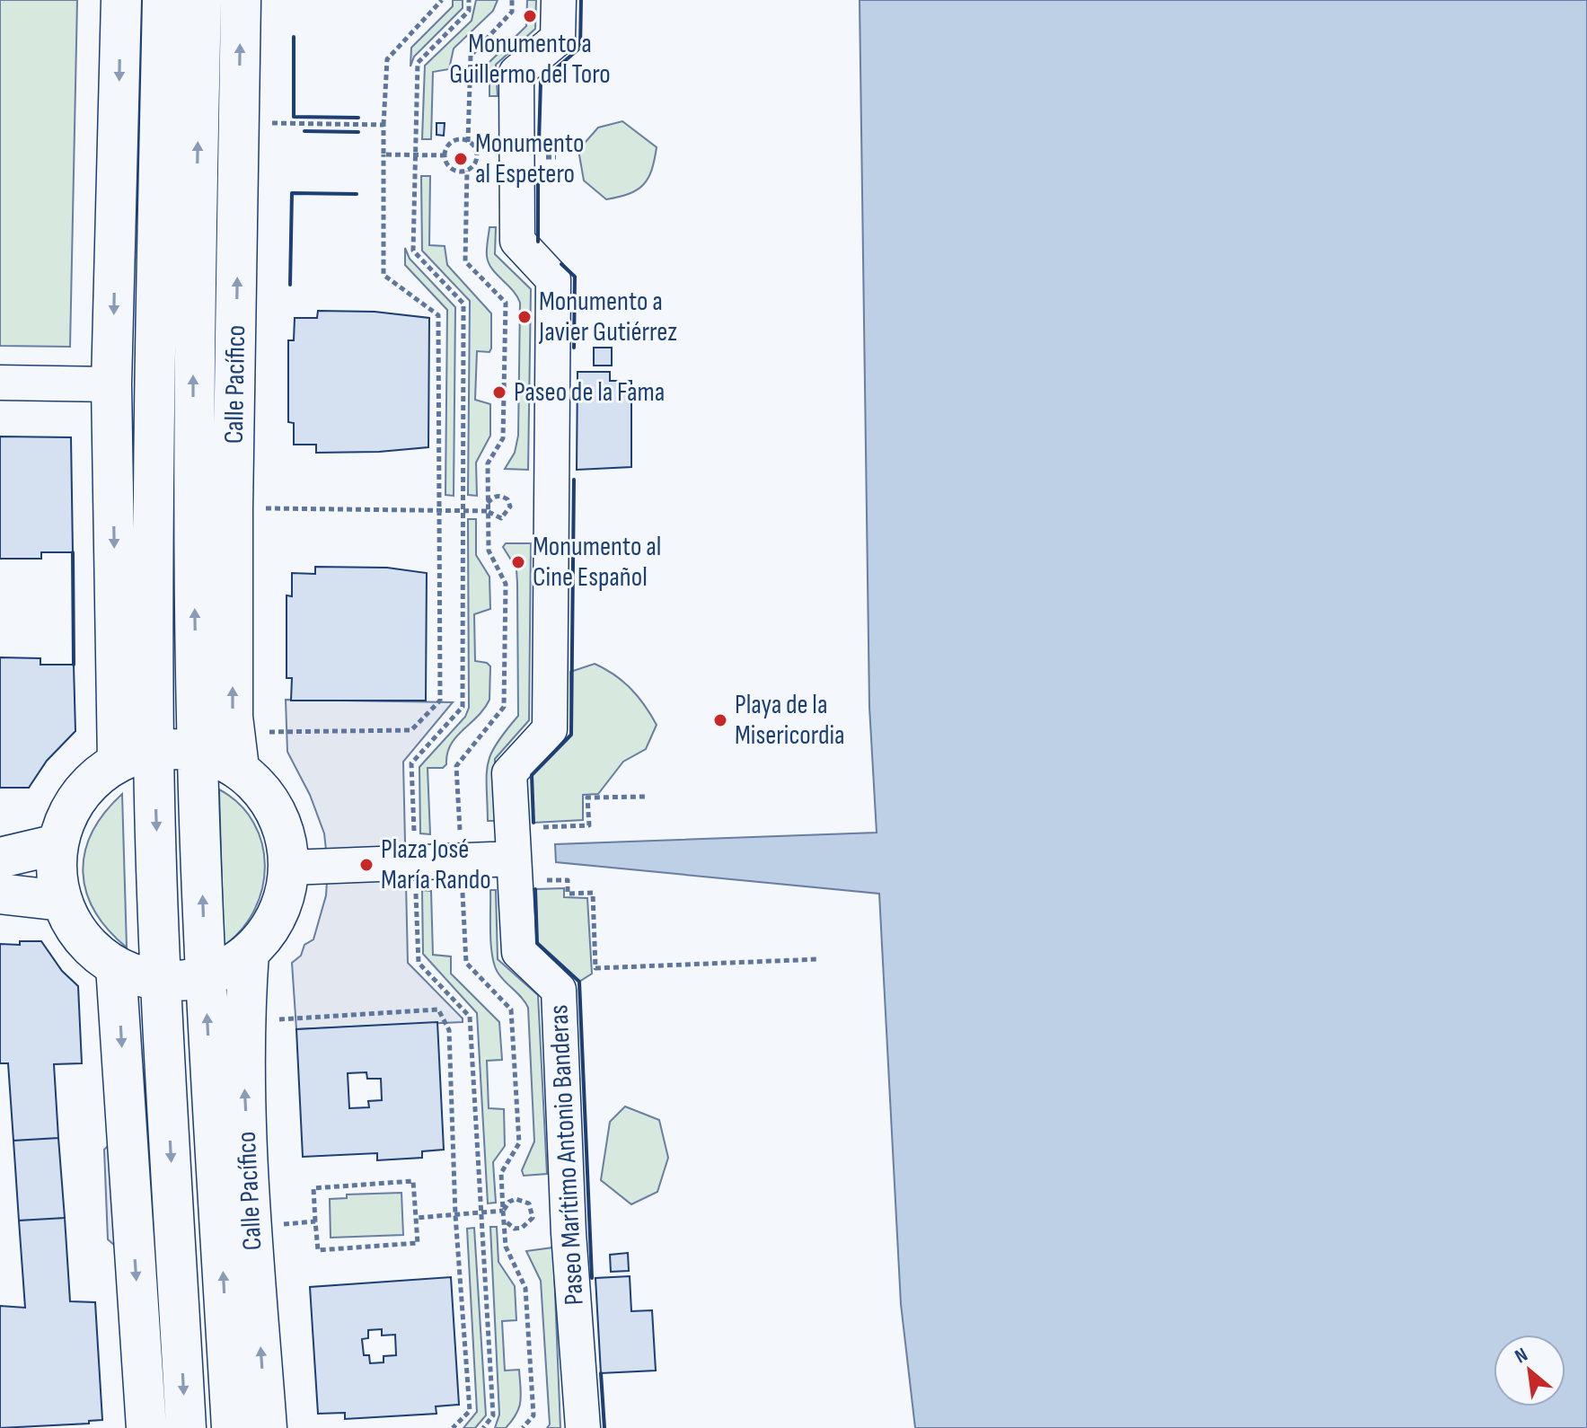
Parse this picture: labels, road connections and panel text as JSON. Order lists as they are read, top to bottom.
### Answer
{
  "streets": {
    "main road": ["Calle Pacífico"],
    "street": ["Paseo Marítimo Antonio Banderas"]
  },
  "places": [
    "Monumento a Guillermo del Toro",
    "Monumento al Espetero",
    "Monumento a Javier Gutiérrez",
    "Paseo de la Fama",
    "Monumento al Cine Español",
    "Playa de la Misericordia",
    "Plaza José María Rando"
  ],
  "north": "top left"
}
